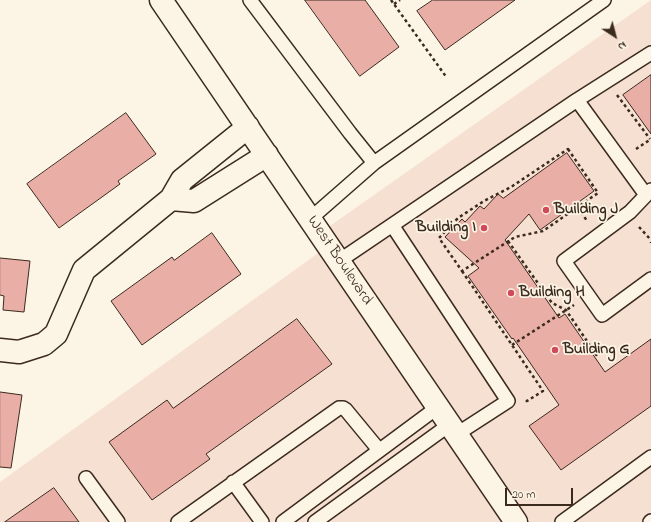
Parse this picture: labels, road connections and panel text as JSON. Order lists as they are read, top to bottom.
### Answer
{
  "streets": {
    "street": ["West Boulevard"]
  },
  "places": [
    "Building J",
    "Building I",
    "Building H",
    "Building G"
  ],
  "scale_bar": "20 m",
  "north": "bottom right"
}
